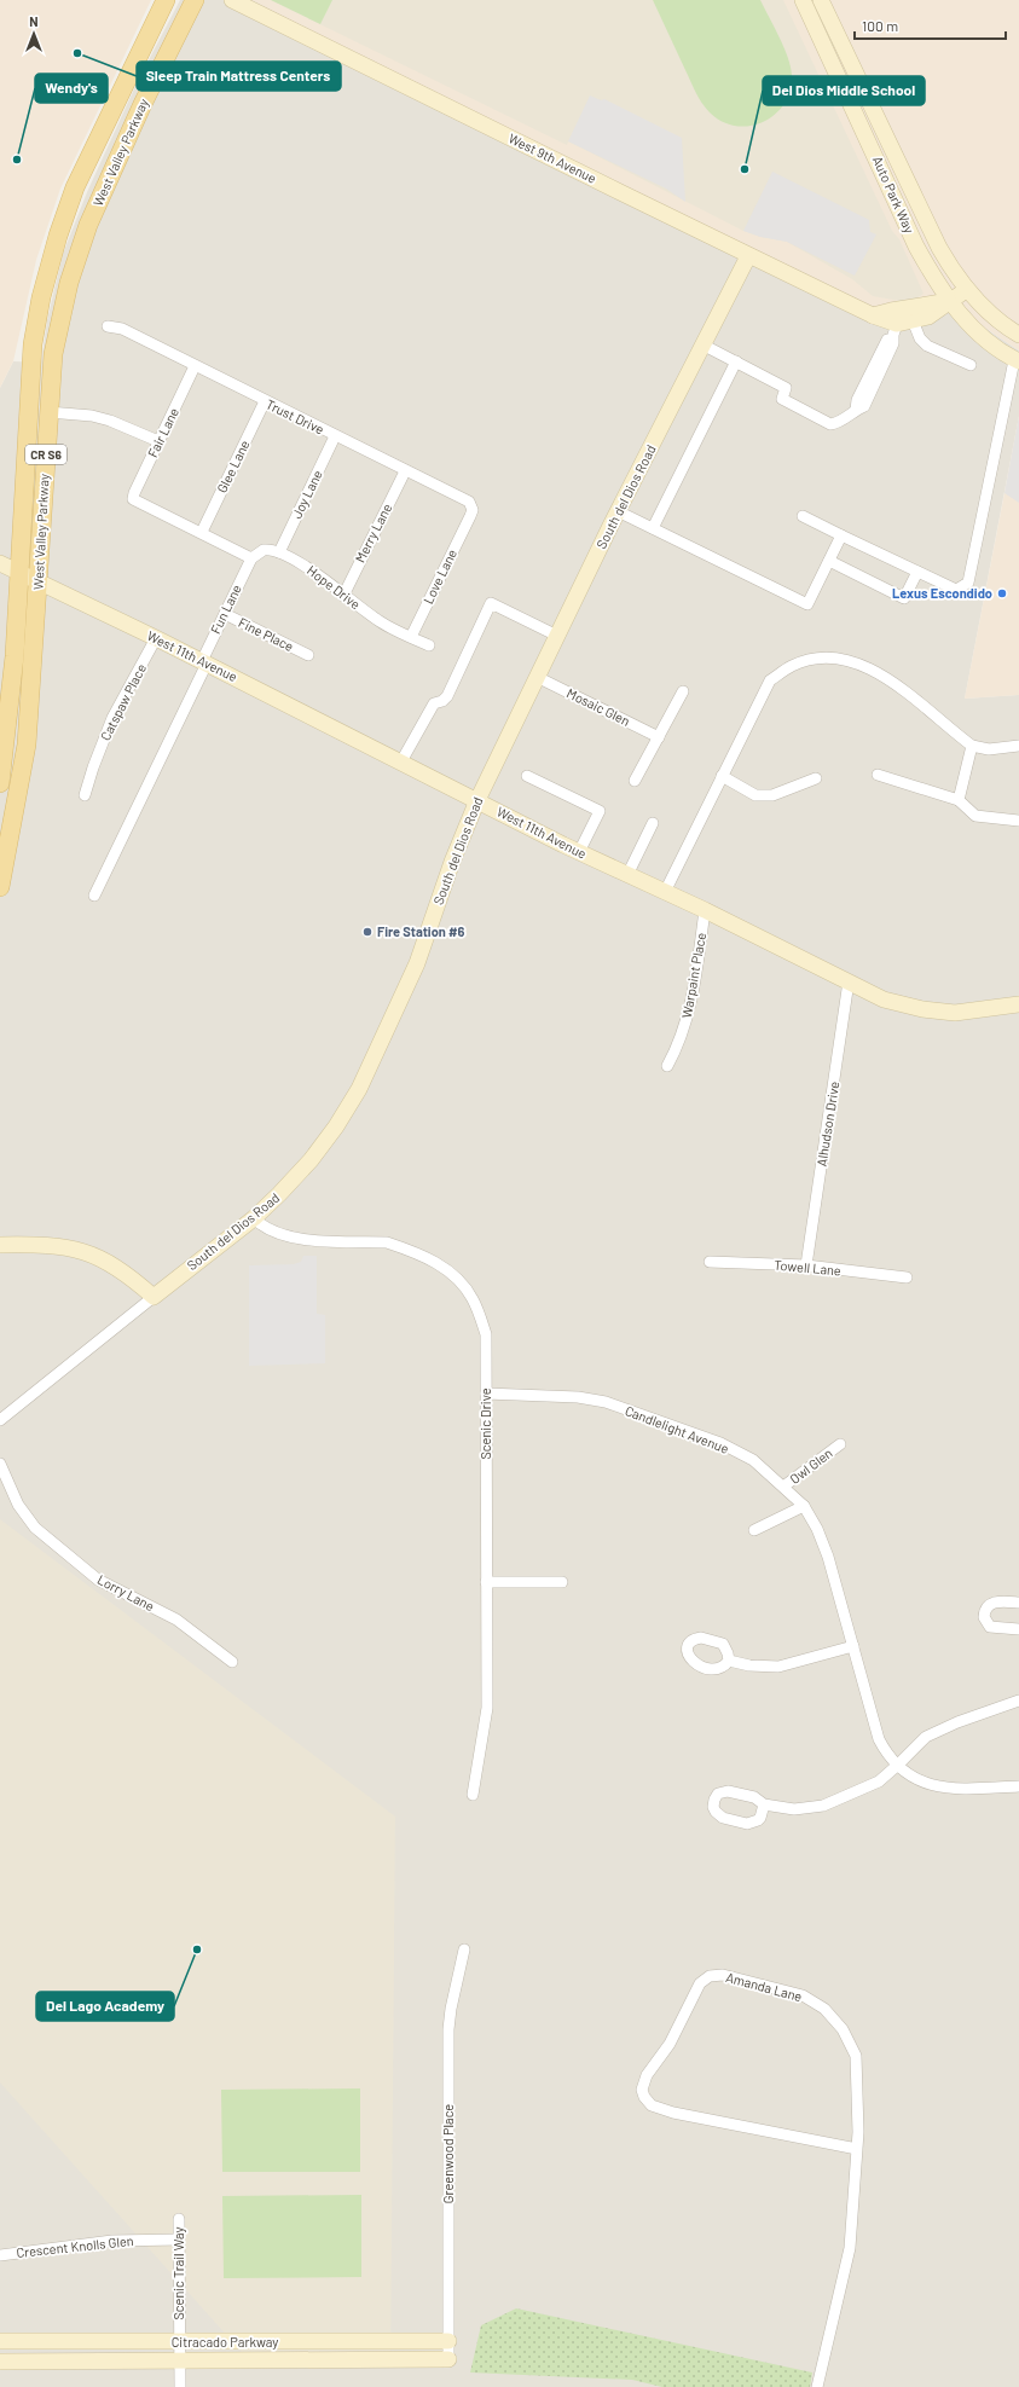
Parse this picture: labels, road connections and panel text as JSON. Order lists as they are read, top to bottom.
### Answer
{
  "streets": {
    "main road": ["West Valley Parkway", "CR S6"],
    "street": [
      "West 9th Avenue",
      "Auto Park Way",
      "Trust Drive",
      "Fair Lane",
      "Glee Lane",
      "Joy Lane",
      "South del Dios Road",
      "Merry Lane",
      "Love Lane",
      "Hope Drive",
      "Fun Lane",
      "Fine Place",
      "West 11th Avenue",
      "Catspaw Place",
      "Mosaic Glen",
      "Warpaint Place",
      "Alhudson Drive",
      "Towell Lane",
      "Scenic Drive",
      "Candlelight Avenue",
      "Owl Glen",
      "Lorry Lane",
      "Amanda Lane",
      "Greenwood Place",
      "Crescent Knolls Glen",
      "Scenic Trail Way",
      "Citracado Parkway"
    ]
  },
  "crossings": [
    ["West Valley Parkway", "West 11th Avenue"],
    ["West 9th Avenue", "South del Dios Road"],
    ["Trust Drive", "Fair Lane"],
    ["Trust Drive", "Glee Lane"],
    ["Trust Drive", "Joy Lane"],
    ["Trust Drive", "Merry Lane"],
    ["Trust Drive", "Love Lane"],
    ["Fair Lane", "Glee Lane"],
    ["Joy Lane", "Hope Drive"],
    ["South del Dios Road", "West 11th Avenue"],
    ["South del Dios Road", "Mosaic Glen"],
    ["South del Dios Road", "Scenic Drive"],
    ["Merry Lane", "Hope Drive"],
    ["Love Lane", "Hope Drive"],
    ["Fun Lane", "Fine Place"],
    ["Fun Lane", "West 11th Avenue"],
    ["West 11th Avenue", "Catspaw Place"],
    ["West 11th Avenue", "Warpaint Place"],
    ["West 11th Avenue", "Alhudson Drive"],
    ["Alhudson Drive", "Towell Lane"],
    ["Scenic Drive", "Candlelight Avenue"],
    ["Candlelight Avenue", "Owl Glen"],
    ["Greenwood Place", "Citracado Parkway"],
    ["Crescent Knolls Glen", "Scenic Trail Way"],
    ["Scenic Trail Way", "Citracado Parkway"]
  ],
  "places": [
    "Sleep Train Mattress Centers",
    "Wendy's",
    "Del Dios Middle School",
    "Lexus Escondido",
    "Fire Station #6",
    "Del Lago Academy"
  ],
  "scale_bar": "100 m",
  "north": "top"
}
